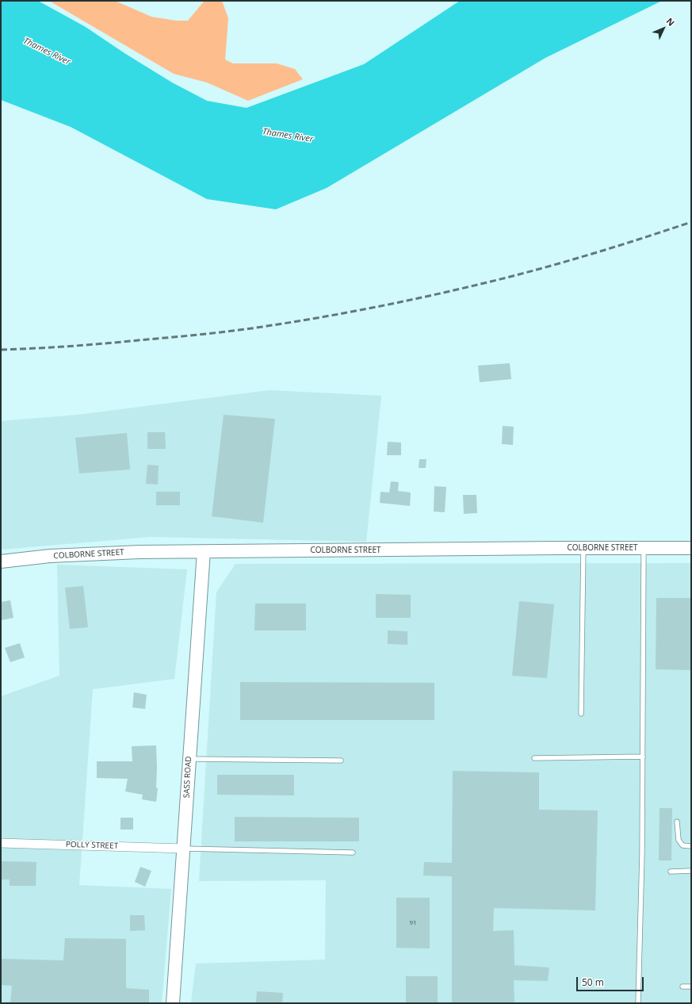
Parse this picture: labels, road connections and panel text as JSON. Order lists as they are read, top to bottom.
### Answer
{
  "streets": {
    "street": ["COLBORNE STREET", "SASS ROAD", "POLLY STREET"]
  },
  "crossings": [
    ["COLBORNE STREET", "SASS ROAD"],
    ["SASS ROAD", "POLLY STREET"]
  ],
  "water": ["Thames River"],
  "house_numbers": ["91"],
  "scale_bar": "50 m",
  "north": "top right"
}
